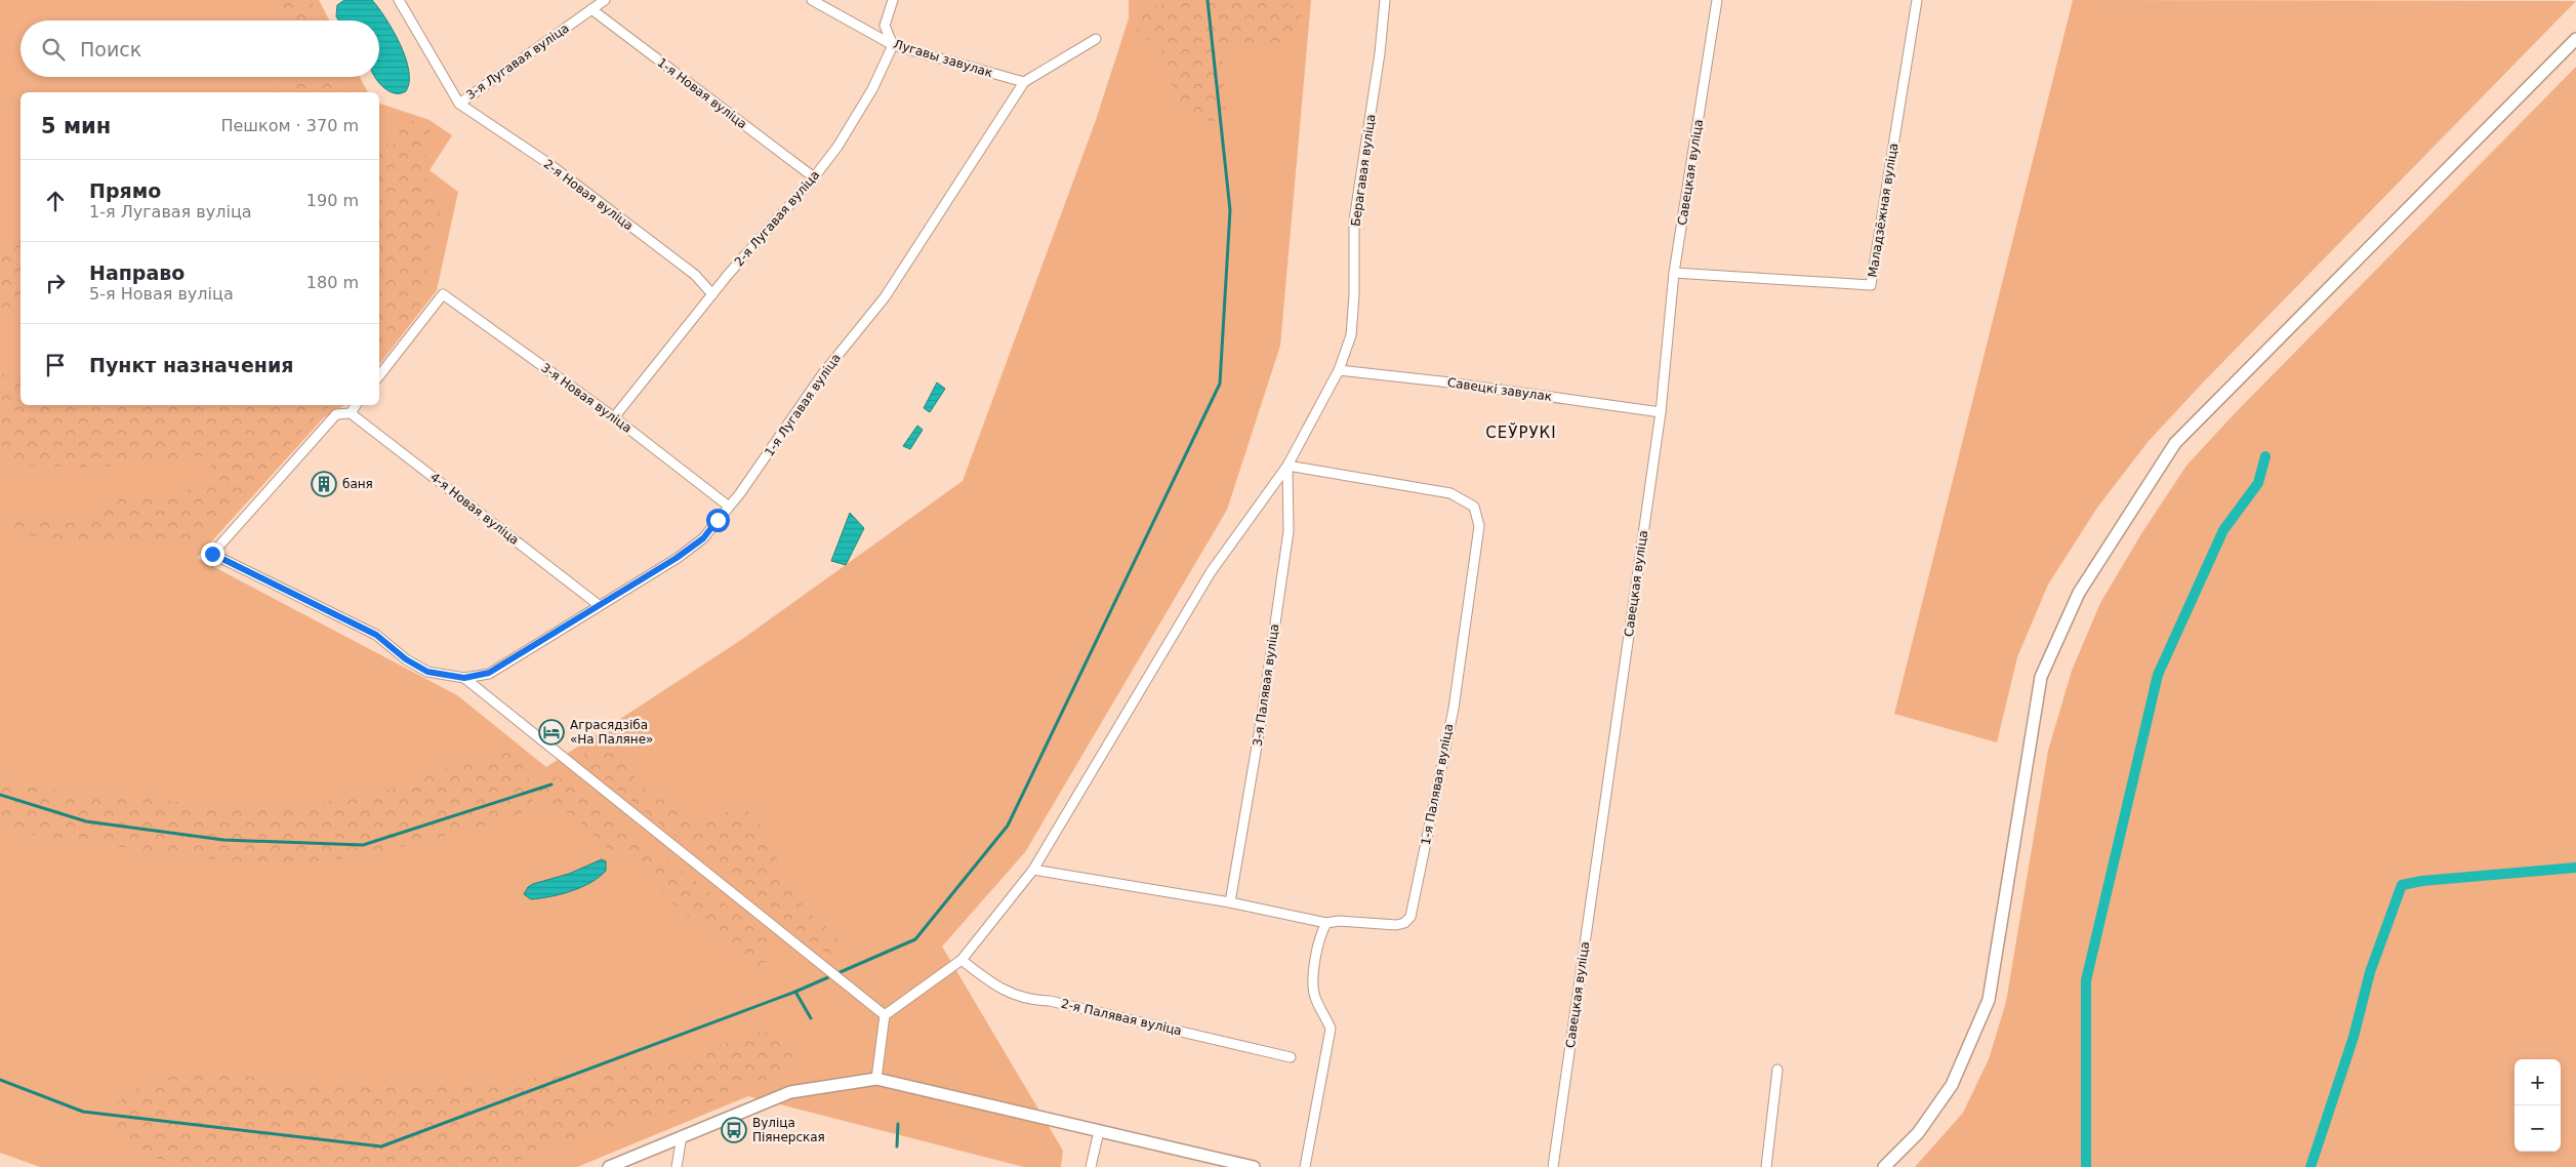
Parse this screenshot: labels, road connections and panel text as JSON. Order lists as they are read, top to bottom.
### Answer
{
  "streets": {
    "street": [
      "Лугавы завулак",
      "3-я Лугавая вуліца",
      "1-я Новая вуліца",
      "Берагавая вуліца",
      "Савецкая вуліца",
      "2-я Новая вуліца",
      "Маладзёжная вуліца",
      "2-я Лугавая вуліца",
      "Савецкі завулак",
      "3-я Новая вуліца",
      "1-я Лугавая вуліца",
      "4-я Новая вуліца",
      "3-я Палявая вуліца",
      "1-я Палявая вуліца",
      "2-я Палявая вуліца"
    ]
  },
  "crossings": [
    ["Лугавы завулак", "2-я Лугавая вуліца"],
    ["Лугавы завулак", "1-я Лугавая вуліца"],
    ["3-я Лугавая вуліца", "1-я Новая вуліца"],
    ["3-я Лугавая вуліца", "2-я Новая вуліца"],
    ["1-я Новая вуліца", "2-я Лугавая вуліца"],
    ["Берагавая вуліца", "Савецкі завулак"],
    ["Берагавая вуліца", "3-я Палявая вуліца"],
    ["Берагавая вуліца", "1-я Палявая вуліца"],
    ["Берагавая вуліца", "2-я Палявая вуліца"],
    ["Савецкая вуліца", "Маладзёжная вуліца"],
    ["Савецкая вуліца", "Савецкі завулак"],
    ["2-я Новая вуліца", "2-я Лугавая вуліца"],
    ["2-я Лугавая вуліца", "3-я Новая вуліца"],
    ["3-я Новая вуліца", "1-я Лугавая вуліца"],
    ["1-я Лугавая вуліца", "4-я Новая вуліца"],
    ["3-я Палявая вуліца", "1-я Палявая вуліца"]
  ],
  "districts": ["СЕЎРУКІ"],
  "places": {
    "building": ["баня"],
    "hotel": ["Аграсядзіба «На Паляне»"],
    "bus stop": ["Вуліца Піянерская"]
  },
  "page": {
    "search": "Поиск",
    "heading": ["5 мин", "Пешком · 370 m"],
    "list": [
      ["Прямо", "1-я Лугавая вуліца", "190 m"],
      ["Направо", "5-я Новая вуліца", "180 m"],
      "Пункт назначения"
    ],
    "map_buttons": ["+", "−"]
  }
}
